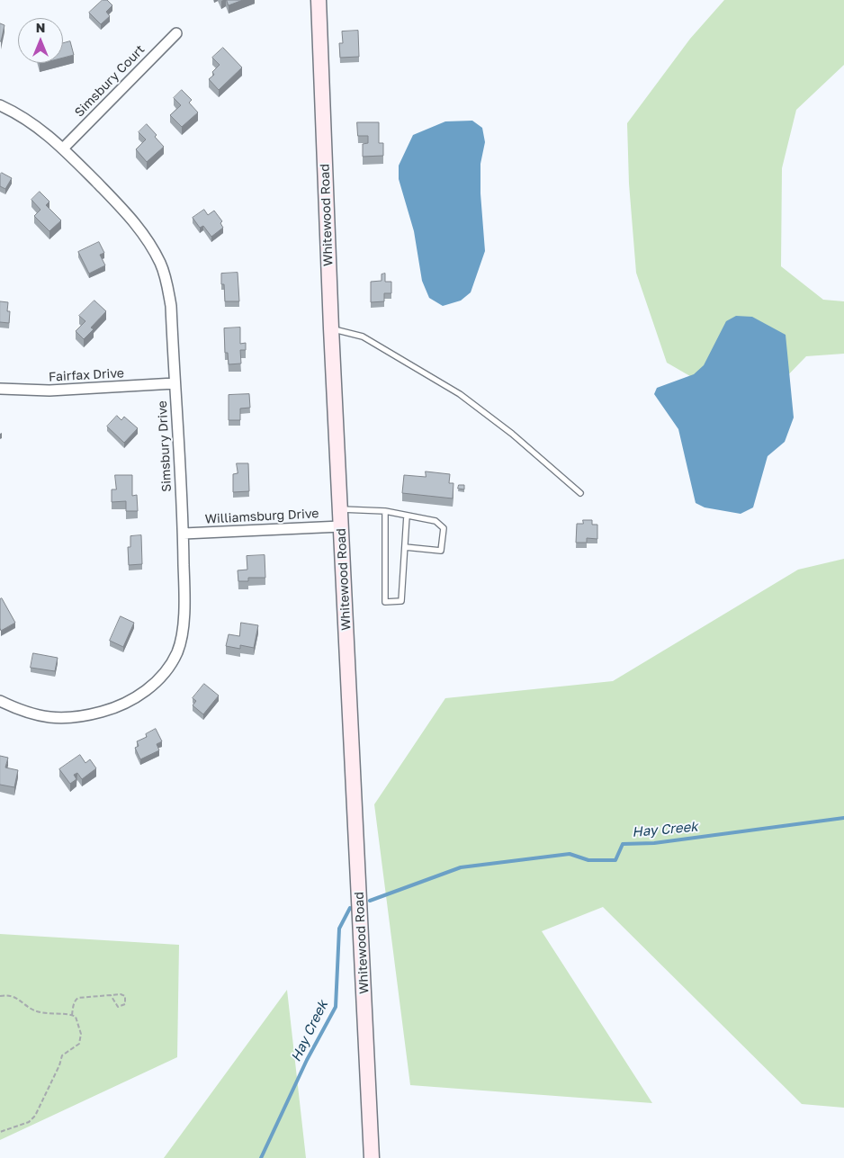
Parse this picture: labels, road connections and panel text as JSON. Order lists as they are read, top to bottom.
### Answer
{
  "streets": {
    "street": [
      "Simsbury Court",
      "Whitewood Road",
      "Fairfax Drive",
      "Simsbury Drive",
      "Williamsburg Drive"
    ]
  },
  "crossings": [
    ["Simsbury Court", "Simsbury Drive"],
    ["Whitewood Road", "Williamsburg Drive"],
    ["Fairfax Drive", "Simsbury Drive"],
    ["Simsbury Drive", "Williamsburg Drive"]
  ],
  "water": ["Hay Creek"],
  "north": "top"
}
